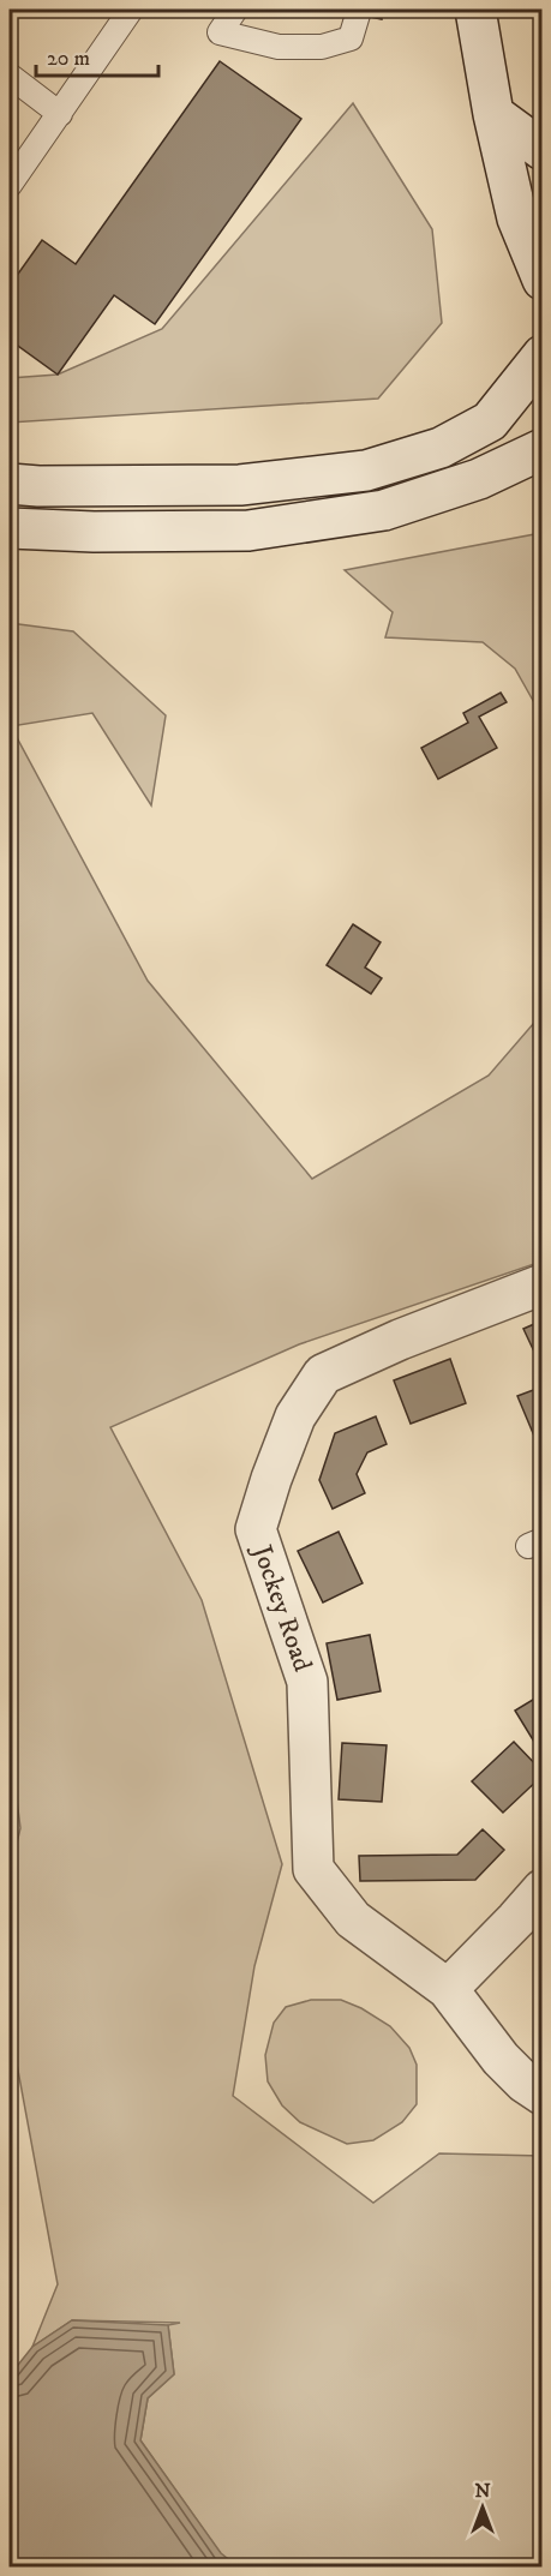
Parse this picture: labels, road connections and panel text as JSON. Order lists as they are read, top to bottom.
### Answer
{
  "streets": {
    "street": ["Jockey Road"]
  },
  "scale_bar": "20 m",
  "north": "top"
}
